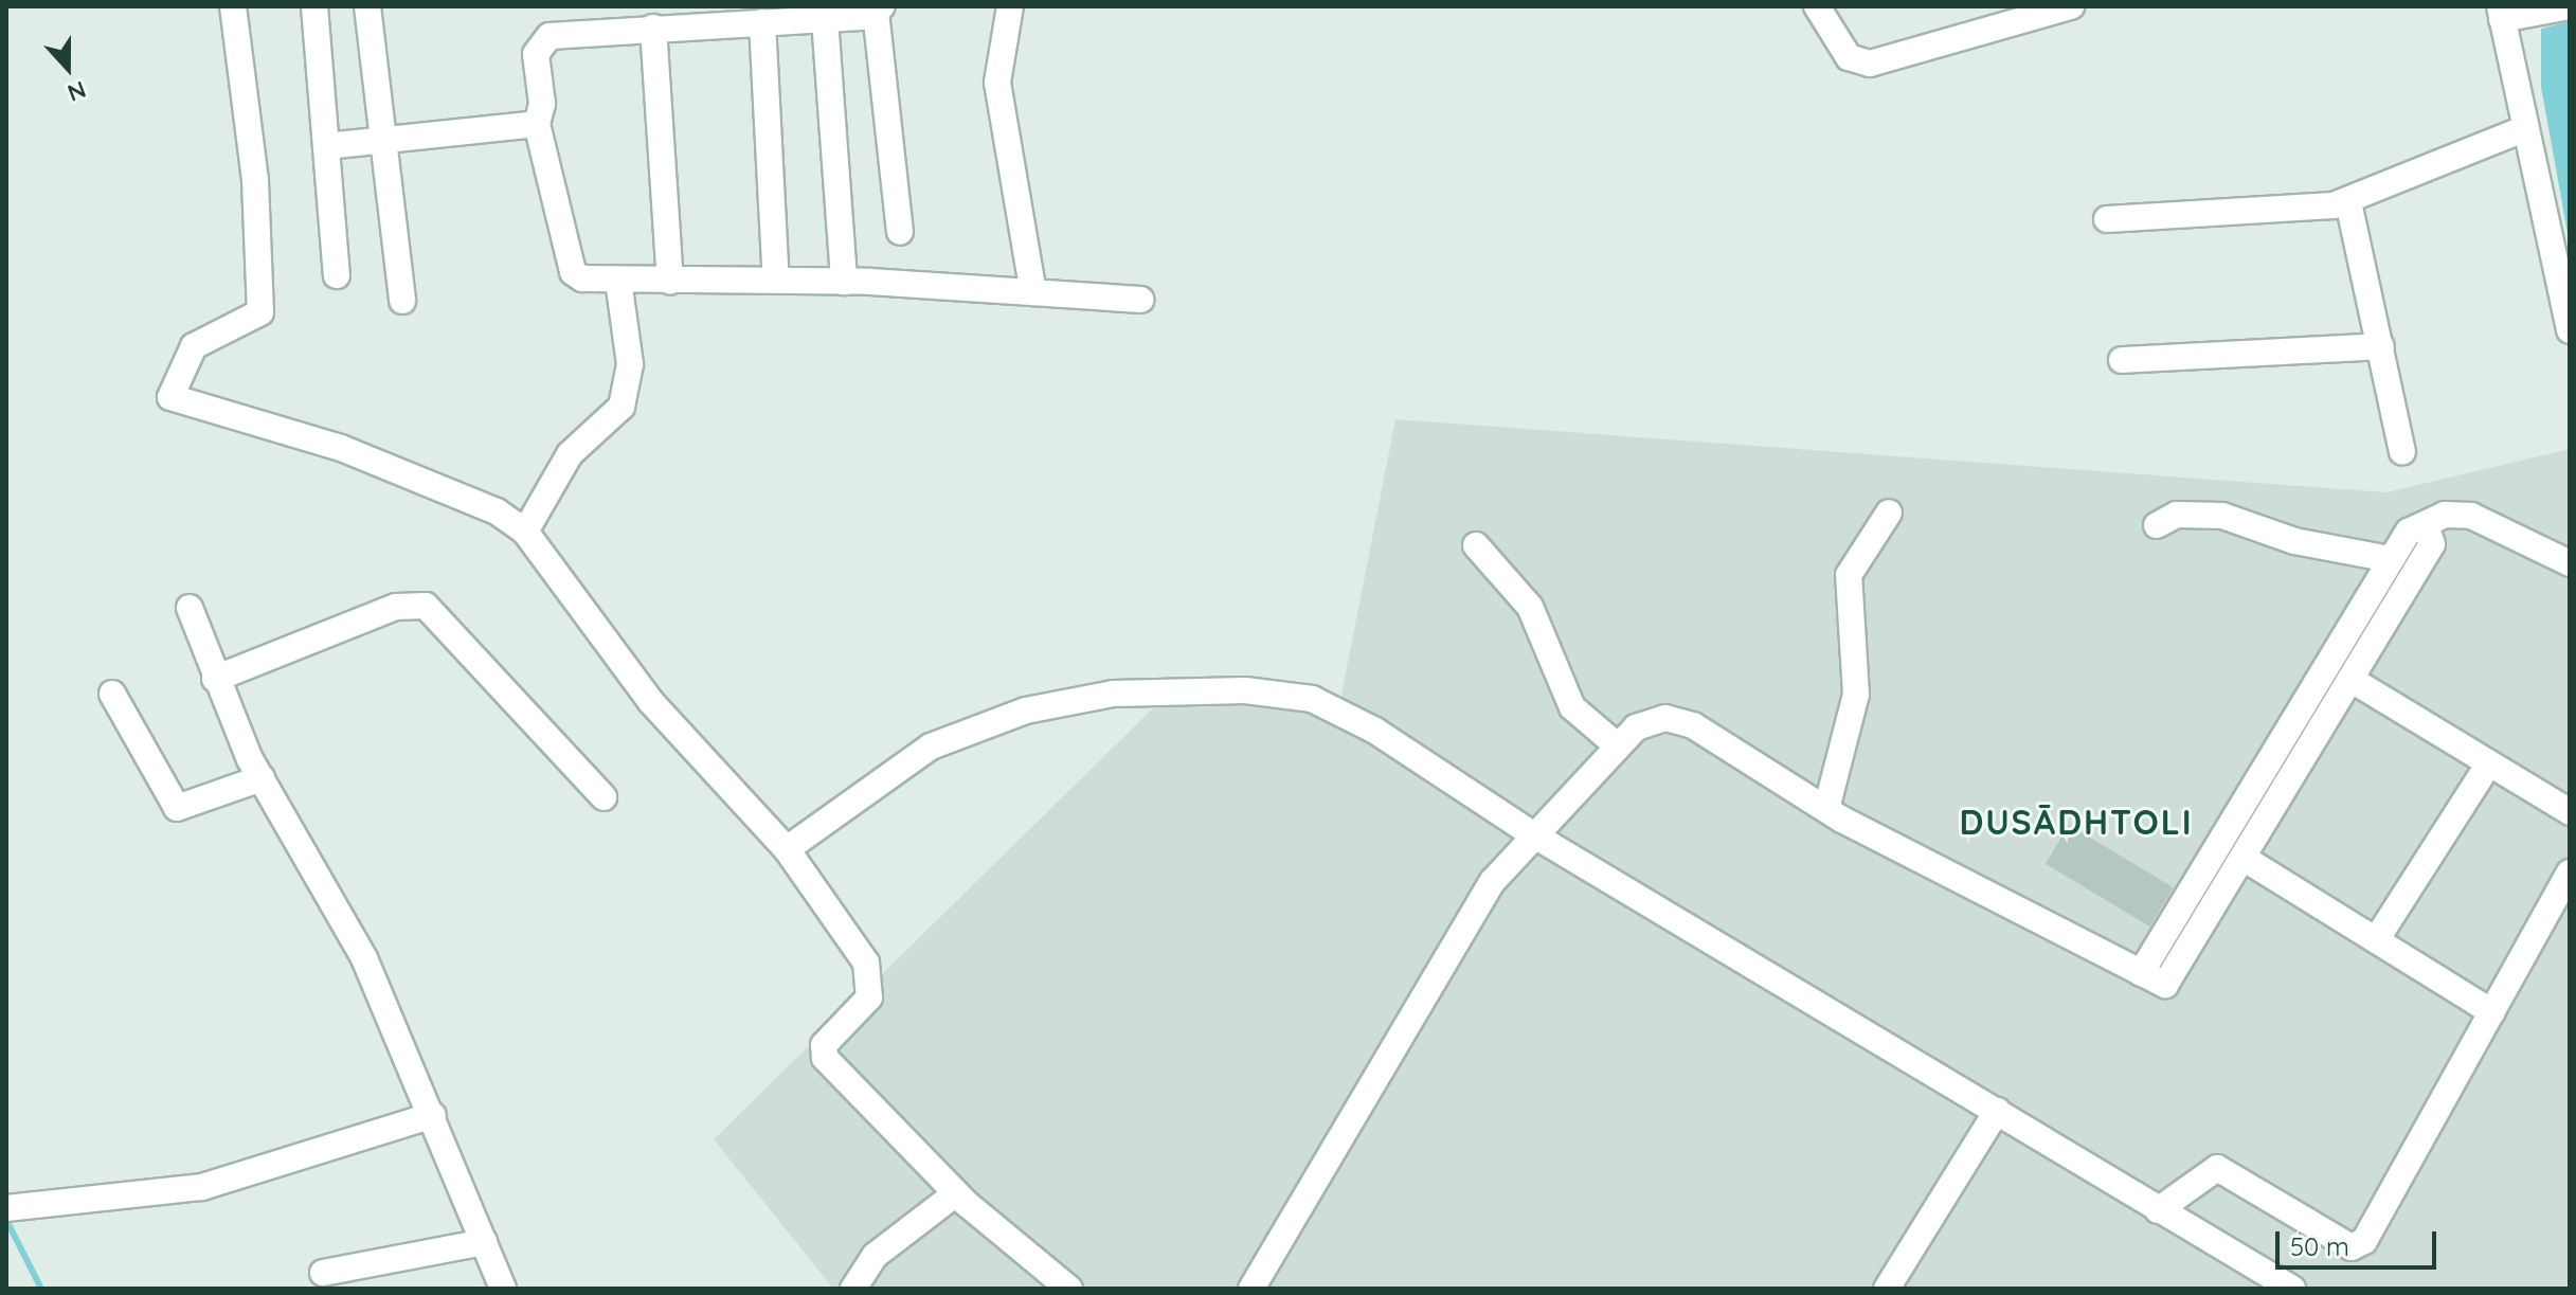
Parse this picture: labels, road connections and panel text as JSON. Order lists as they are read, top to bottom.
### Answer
{
  "districts": ["DUSĀDHTOLI"],
  "scale_bar": "50 m",
  "north": "bottom"
}
